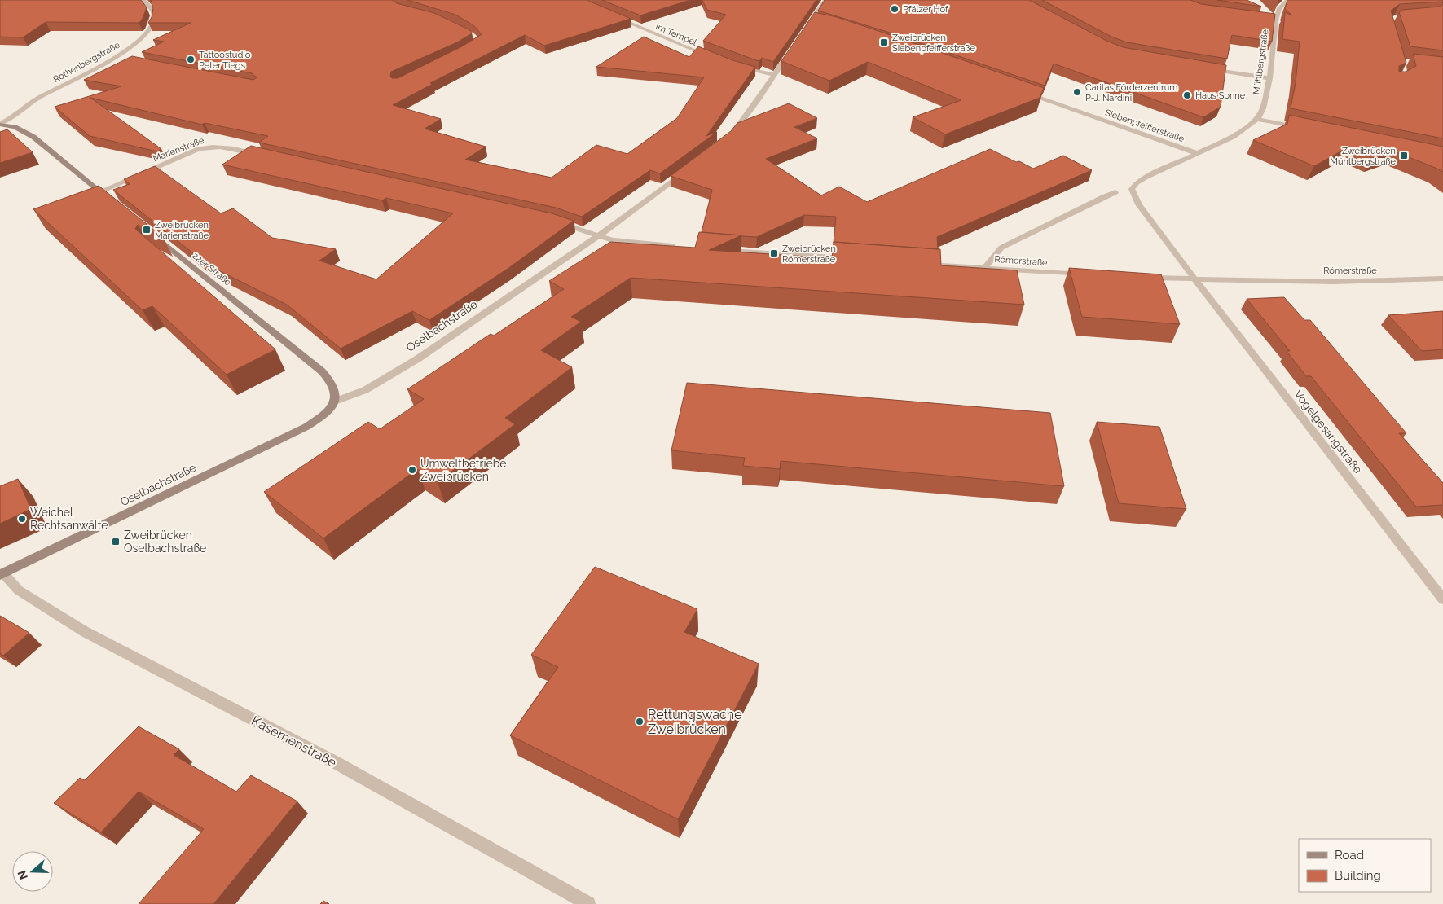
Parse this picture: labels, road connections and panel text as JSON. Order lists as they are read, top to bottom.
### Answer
{
  "streets": {
    "street": [
      "Im Tempel",
      "Rothenbergstraße",
      "Mühlbergstraße",
      "Siebenpfeifferstraße",
      "Marienstraße",
      "Römerstraße",
      "22er Straße",
      "Oselbachstraße",
      "Vogelgesangstraße",
      "Kasernenstraße"
    ]
  },
  "crossings": [
    ["Römerstraße", "Vogelgesangstraße"],
    ["22er Straße", "Oselbachstraße"],
    ["Oselbachstraße", "Kasernenstraße"]
  ],
  "places": {
    "other": [
      "Pfälzer Hof",
      "Tattoostudio Peter Tiegs",
      "Caritas Förderzentrum P-J. Nardini",
      "Haus Sonne",
      "Umweltbetriebe Zweibrücken",
      "Weichel Rechtsanwälte",
      "Rettungswache Zweibrücken"
    ],
    "transit": [
      "Zweibrücken Siebenpfeifferstraße",
      "Zweibrücken Mühlbergstraße",
      "Zweibrücken Marienstraße",
      "Zweibrücken Römerstraße",
      "Zweibrücken Oselbachstraße"
    ]
  },
  "legend": ["Road", "Building"],
  "north": "left"
}
